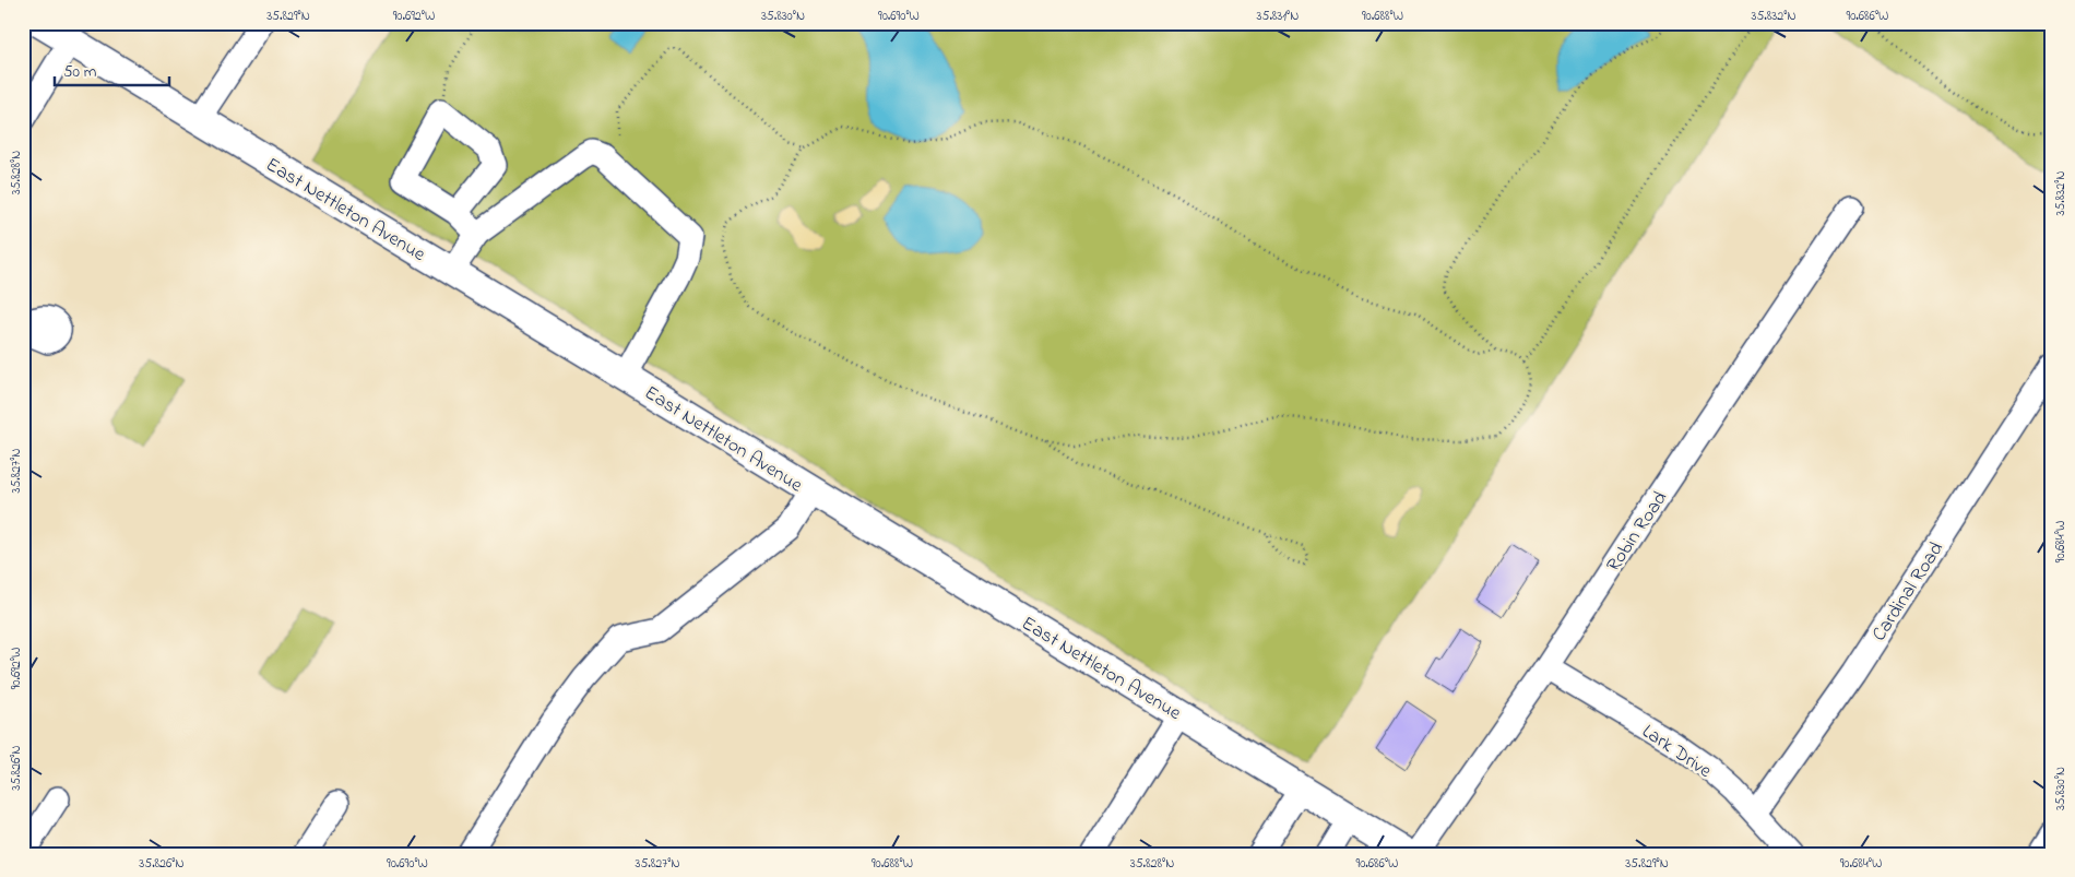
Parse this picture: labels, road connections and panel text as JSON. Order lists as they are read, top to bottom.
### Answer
{
  "streets": {
    "main road": ["East Nettleton Avenue"],
    "street": ["Robin Road", "Cardinal Road", "Lark Drive"]
  },
  "crossings": [
    ["Robin Road", "Lark Drive"],
    ["Cardinal Road", "Lark Drive"]
  ],
  "scale_bar": "50 m",
  "coordinates": [
    "35.829°N",
    "90.692°W",
    "35.830°N",
    "90.690°W",
    "35.831°N",
    "90.688°W",
    "35.832°N",
    "90.686°W",
    "35.828°N",
    "35.827°N",
    "90.684°W",
    "35.826°N"
  ]
}
